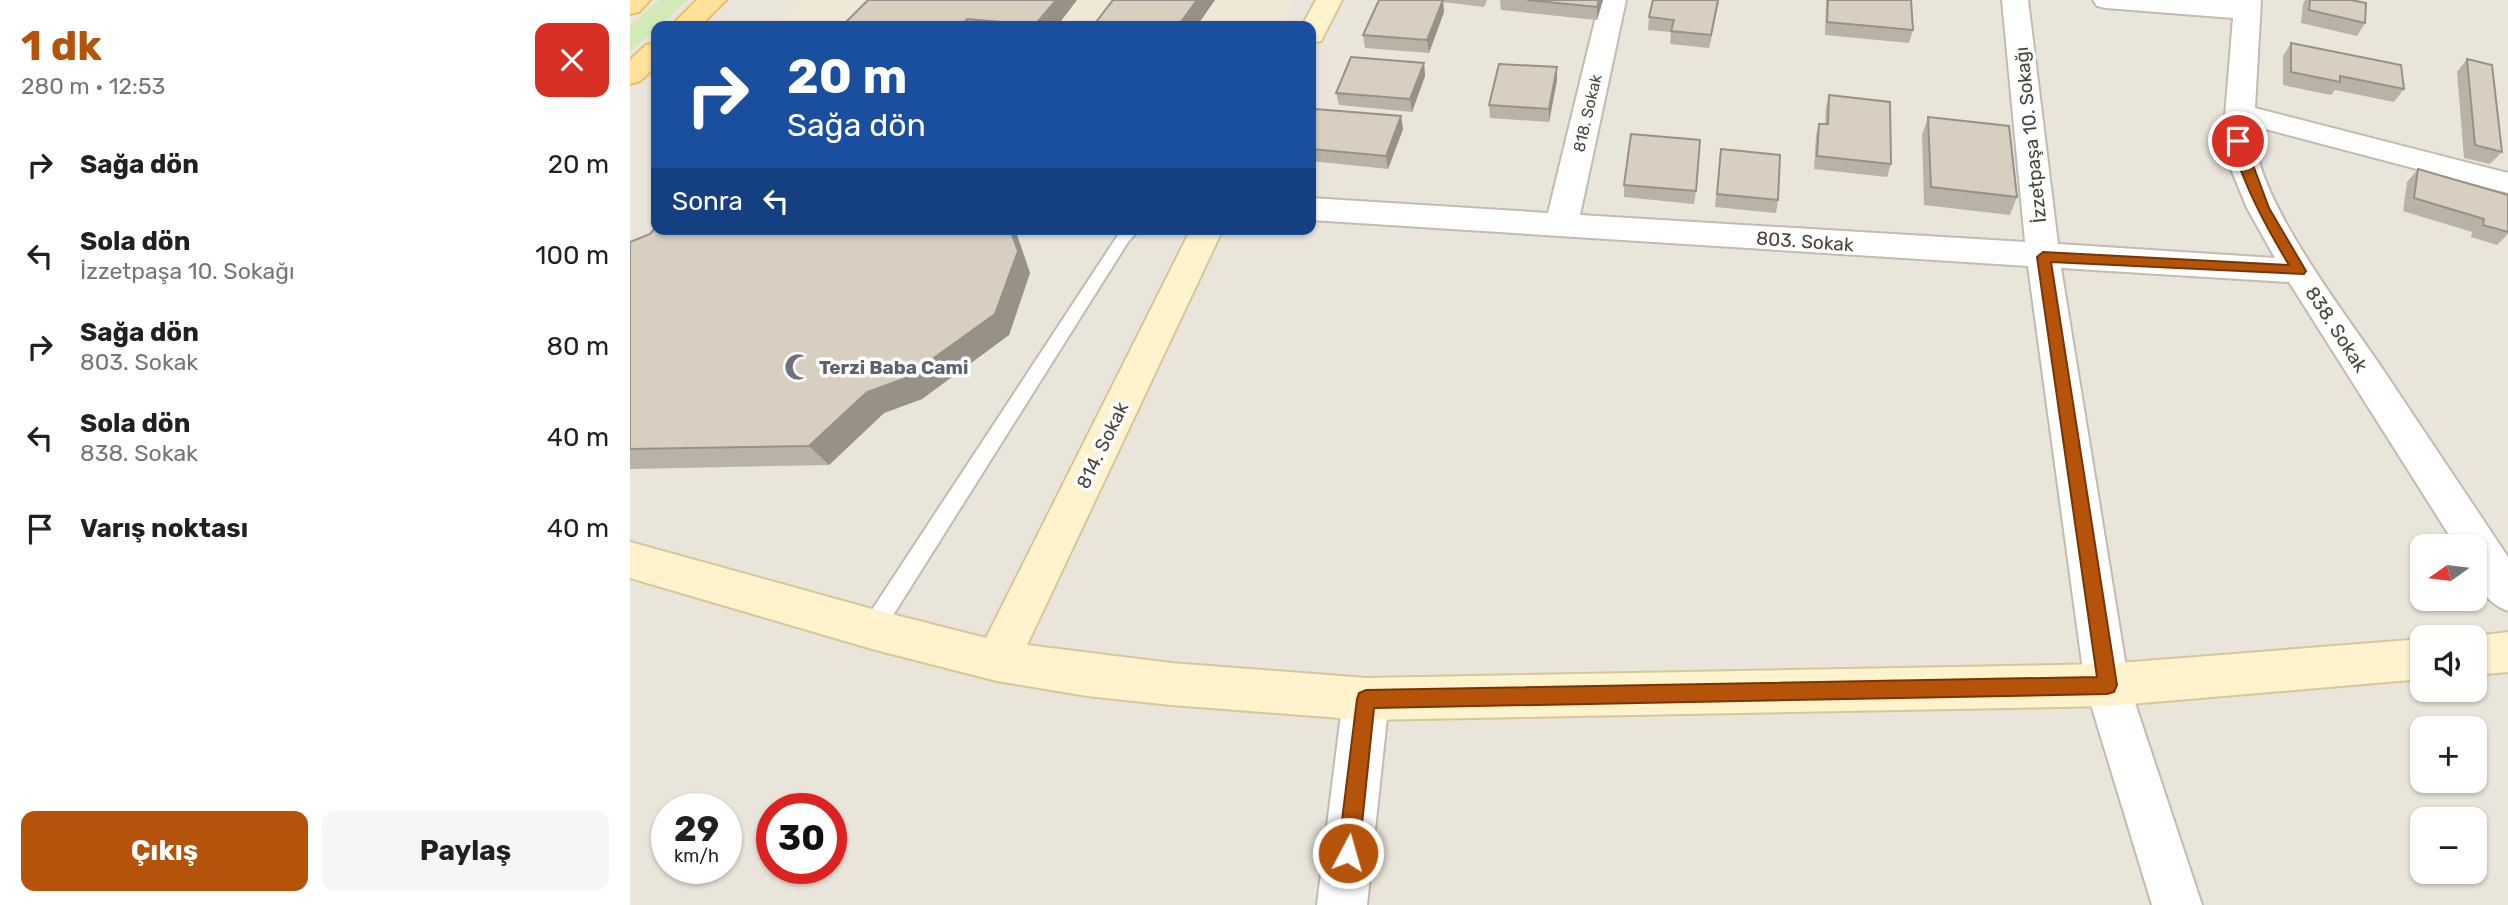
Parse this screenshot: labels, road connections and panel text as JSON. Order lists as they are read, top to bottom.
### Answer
{
  "streets": {
    "street": [
      "818. Sokak",
      "İzzetpaşa 10. Sokağı",
      "803. Sokak",
      "838. Sokak",
      "814. Sokak"
    ]
  },
  "crossings": [
    ["818. Sokak", "803. Sokak"],
    ["İzzetpaşa 10. Sokağı", "803. Sokak"],
    ["803. Sokak", "838. Sokak"]
  ],
  "places": {
    "mosque": ["Terzi Baba Cami"]
  },
  "north": "left",
  "page": {
    "heading": ["1 dk", "280 m · 12:53"],
    "turn": ["20 m", "Sağa dön"],
    "list": [
      {
        "name": "Sağa dön",
        "value": "20 m"
      },
      {
        "name": "Sola dön",
        "note": "İzzetpaşa 10. Sokağı",
        "value": "100 m"
      },
      {
        "name": "Sağa dön",
        "note": "803. Sokak",
        "value": "80 m"
      },
      {
        "name": "Sola dön",
        "note": "838. Sokak",
        "value": "40 m"
      },
      {
        "name": "Varış noktası",
        "value": "40 m"
      }
    ],
    "then": "Sonra",
    "map_buttons": ["+", "−"],
    "speed": "29 km/h",
    "limit": "30",
    "buttons": ["Çıkış", "Paylaş"]
  }
}
